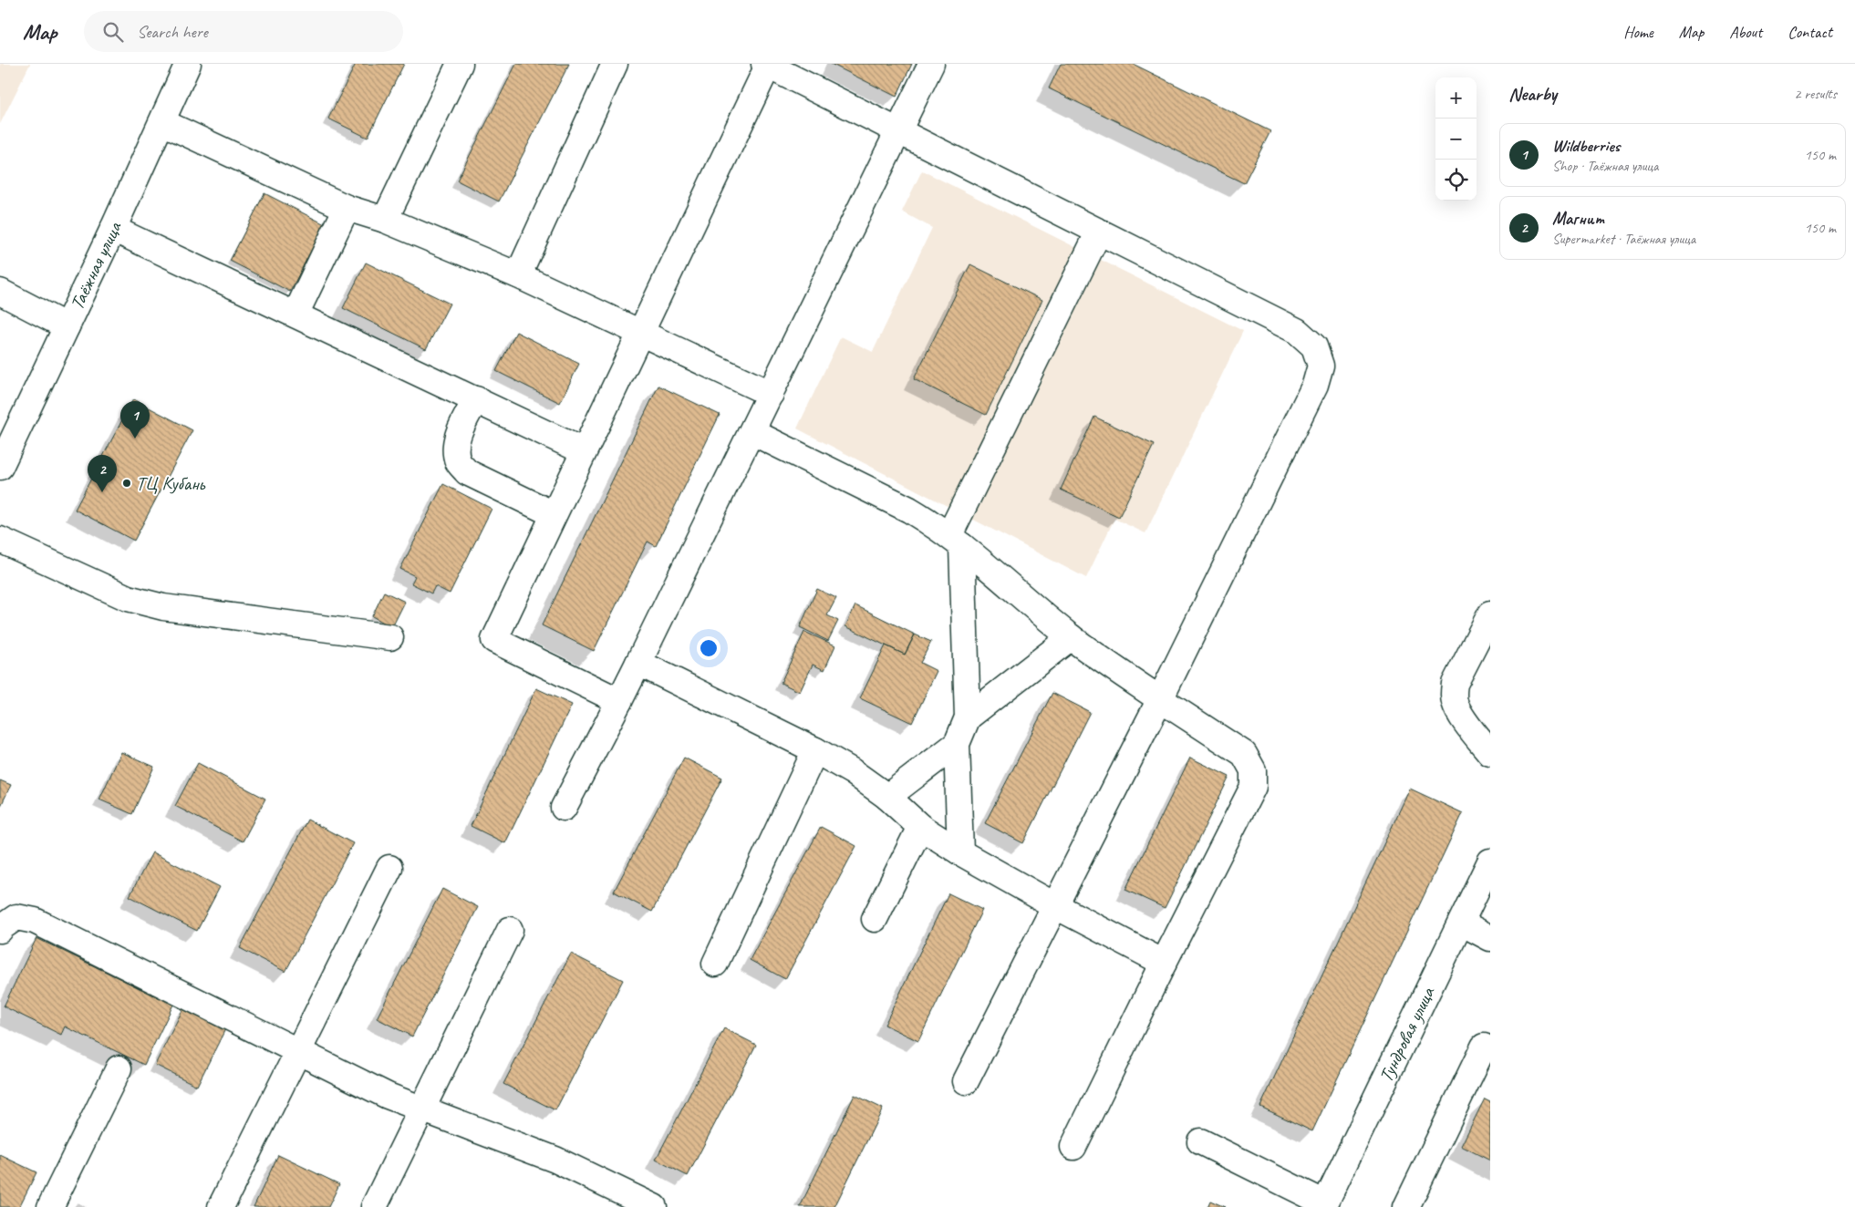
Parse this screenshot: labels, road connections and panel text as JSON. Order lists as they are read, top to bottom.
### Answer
{
  "streets": {
    "street": ["Таёжная улица", "Тундровая улица"]
  },
  "places": ["ТЦ Кубань"],
  "page": {
    "header": "Map",
    "search": "Search here",
    "nav": [
      "Home",
      "Map",
      "About",
      "Contact"
    ],
    "heading": ["Nearby", "2 results"],
    "map_buttons": ["+", "−"],
    "list": [
      {
        "mark": "1",
        "name": "Wildberries",
        "note": "Shop · Таёжная улица",
        "value": "150 m"
      },
      {
        "mark": "2",
        "name": "Магнит",
        "note": "Supermarket · Таёжная улица",
        "value": "150 m"
      }
    ],
    "pins": ["1", "2"]
  }
}
